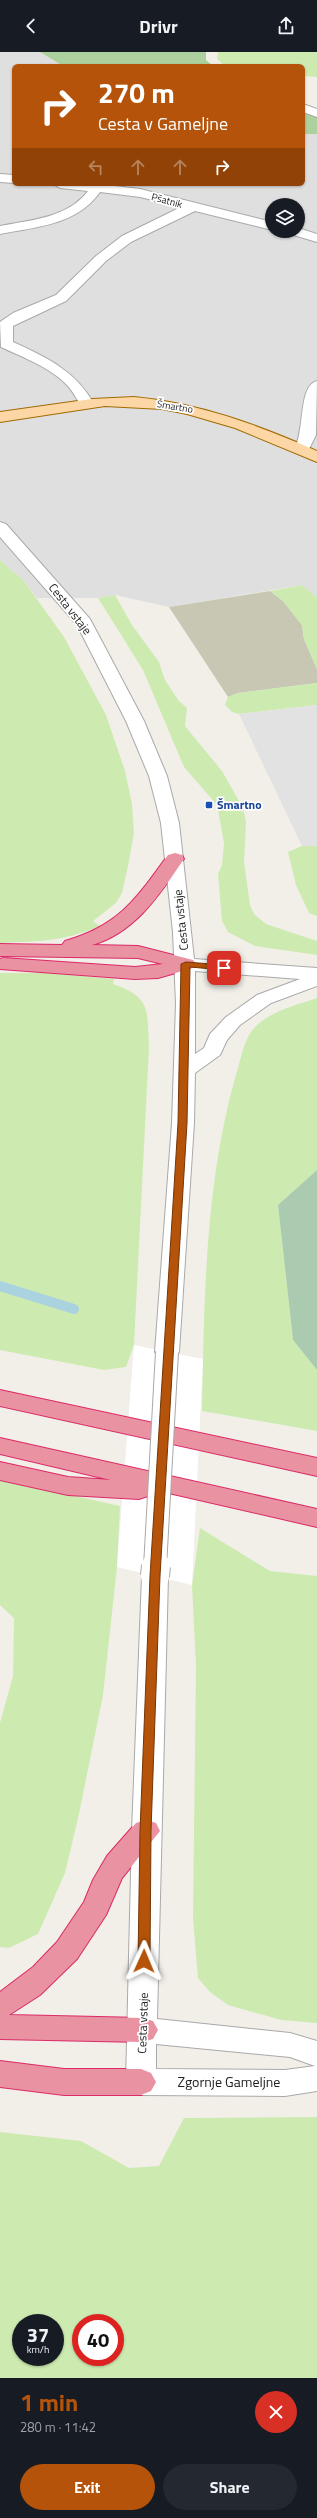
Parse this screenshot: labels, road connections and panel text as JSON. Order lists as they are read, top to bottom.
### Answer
{
  "streets": {
    "main road": ["Šmartno"],
    "street": ["Pšatnik", "Cesta vstaje", "Zgornje Gameljne"]
  },
  "crossings": [
    ["Cesta vstaje", "Zgornje Gameljne"]
  ],
  "places": {
    "transit": ["Šmartno"]
  },
  "page": {
    "header": "Drivr",
    "turn": ["270 m", "Cesta v Gameljne"],
    "speed": "37 km/h",
    "limit": "40",
    "heading": ["1 min", "280 m · 11:42"],
    "buttons": ["Exit", "Share"]
  }
}
